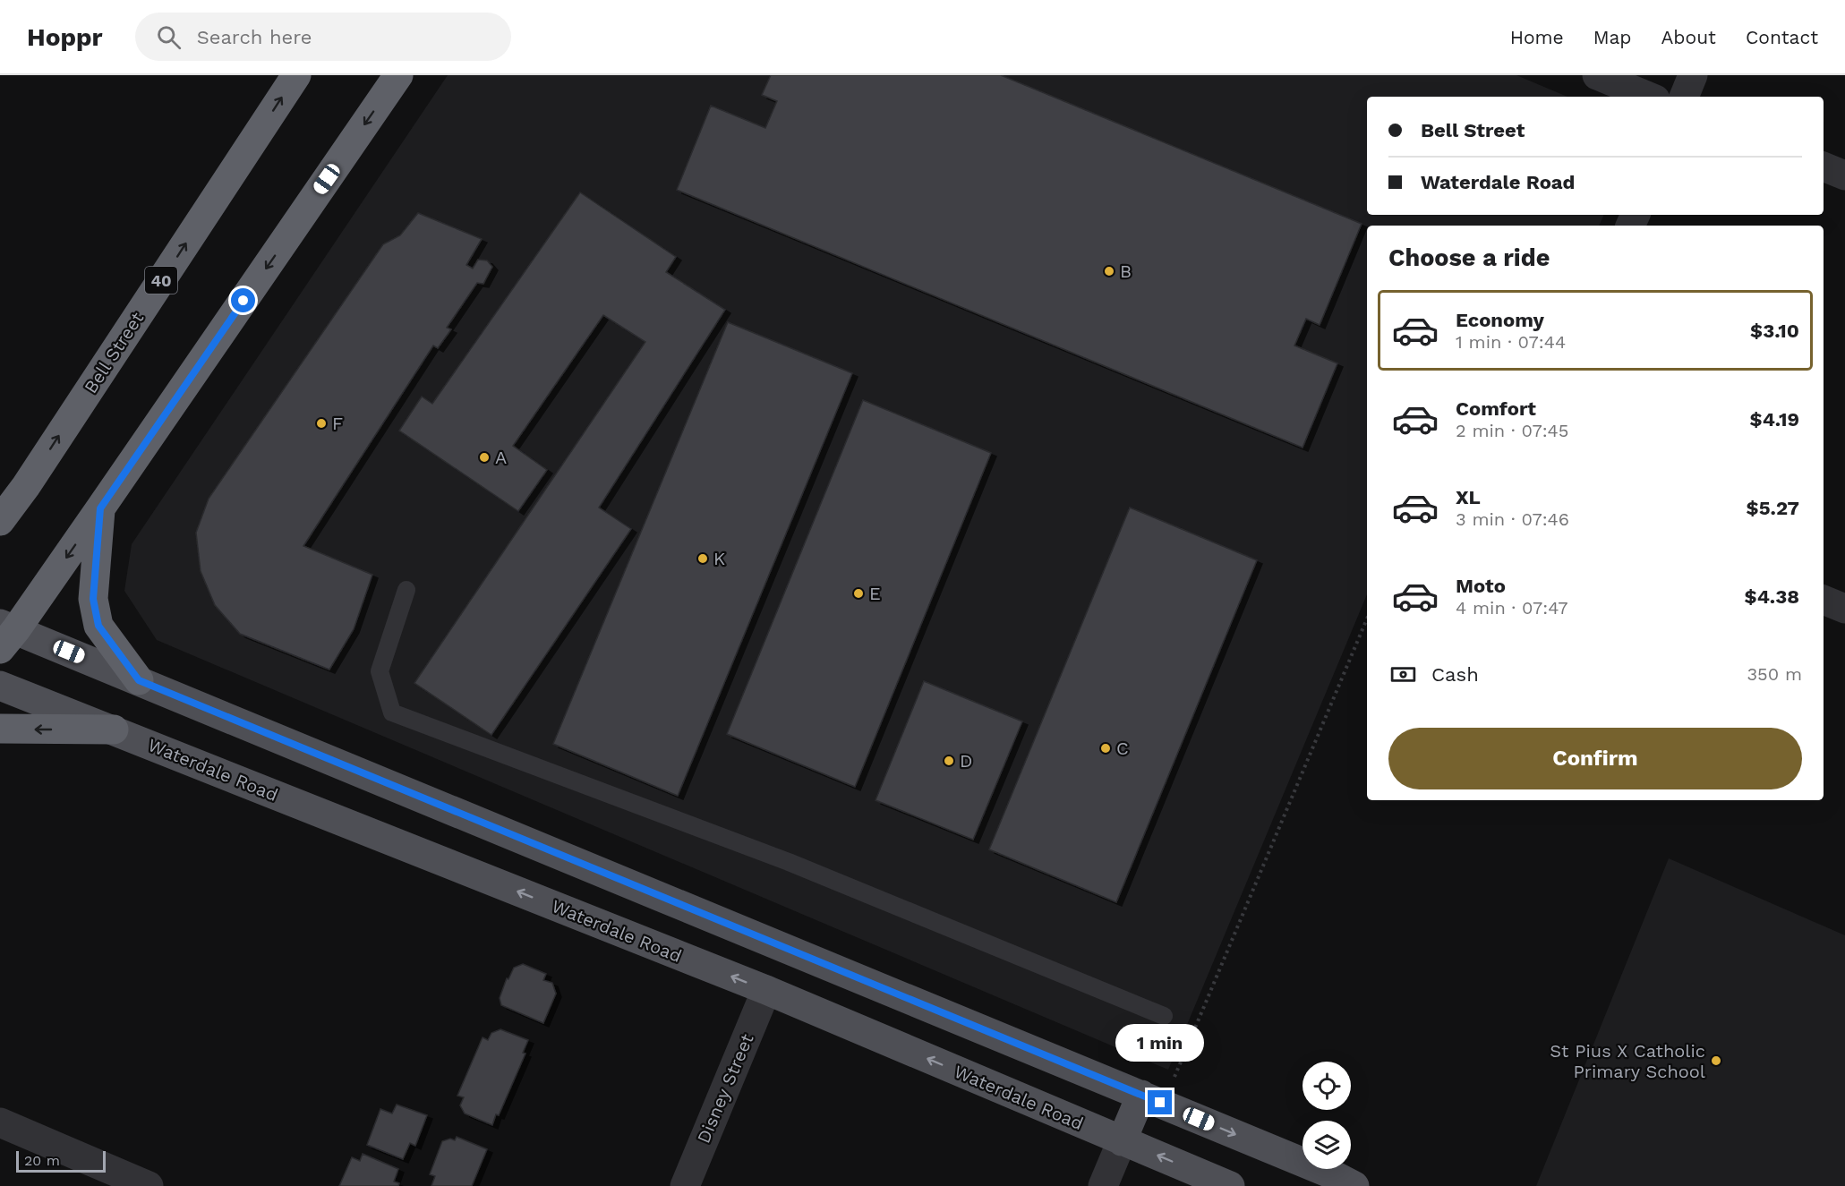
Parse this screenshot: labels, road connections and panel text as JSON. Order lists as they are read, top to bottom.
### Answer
{
  "streets": {
    "highway": ["40", "Bell Street"],
    "main road": ["Waterdale Road"],
    "street": ["Disney Street"]
  },
  "crossings": [
    ["Waterdale Road", "Disney Street"]
  ],
  "places": [
    "B",
    "F",
    "A",
    "K",
    "E",
    "C",
    "D",
    "St Pius X Catholic Primary School"
  ],
  "scale_bar": "20 m",
  "page": {
    "header": "Hoppr",
    "search": "Search here",
    "nav": [
      "Home",
      "Map",
      "About",
      "Contact"
    ],
    "banner": ["Bell Street", "Waterdale Road"],
    "heading": "Choose a ride",
    "list": [
      {
        "name": "Economy",
        "note": "1 min · 07:44",
        "value": "$3.10"
      },
      {
        "name": "Comfort",
        "note": "2 min · 07:45",
        "value": "$4.19"
      },
      {
        "name": "XL",
        "note": "3 min · 07:46",
        "value": "$5.27"
      },
      {
        "name": "Moto",
        "note": "4 min · 07:47",
        "value": "$4.38"
      }
    ],
    "pay": ["Cash", "350 m"],
    "buttons": "Confirm",
    "bubble": "1 min",
    "scale": "20 m"
  }
}
